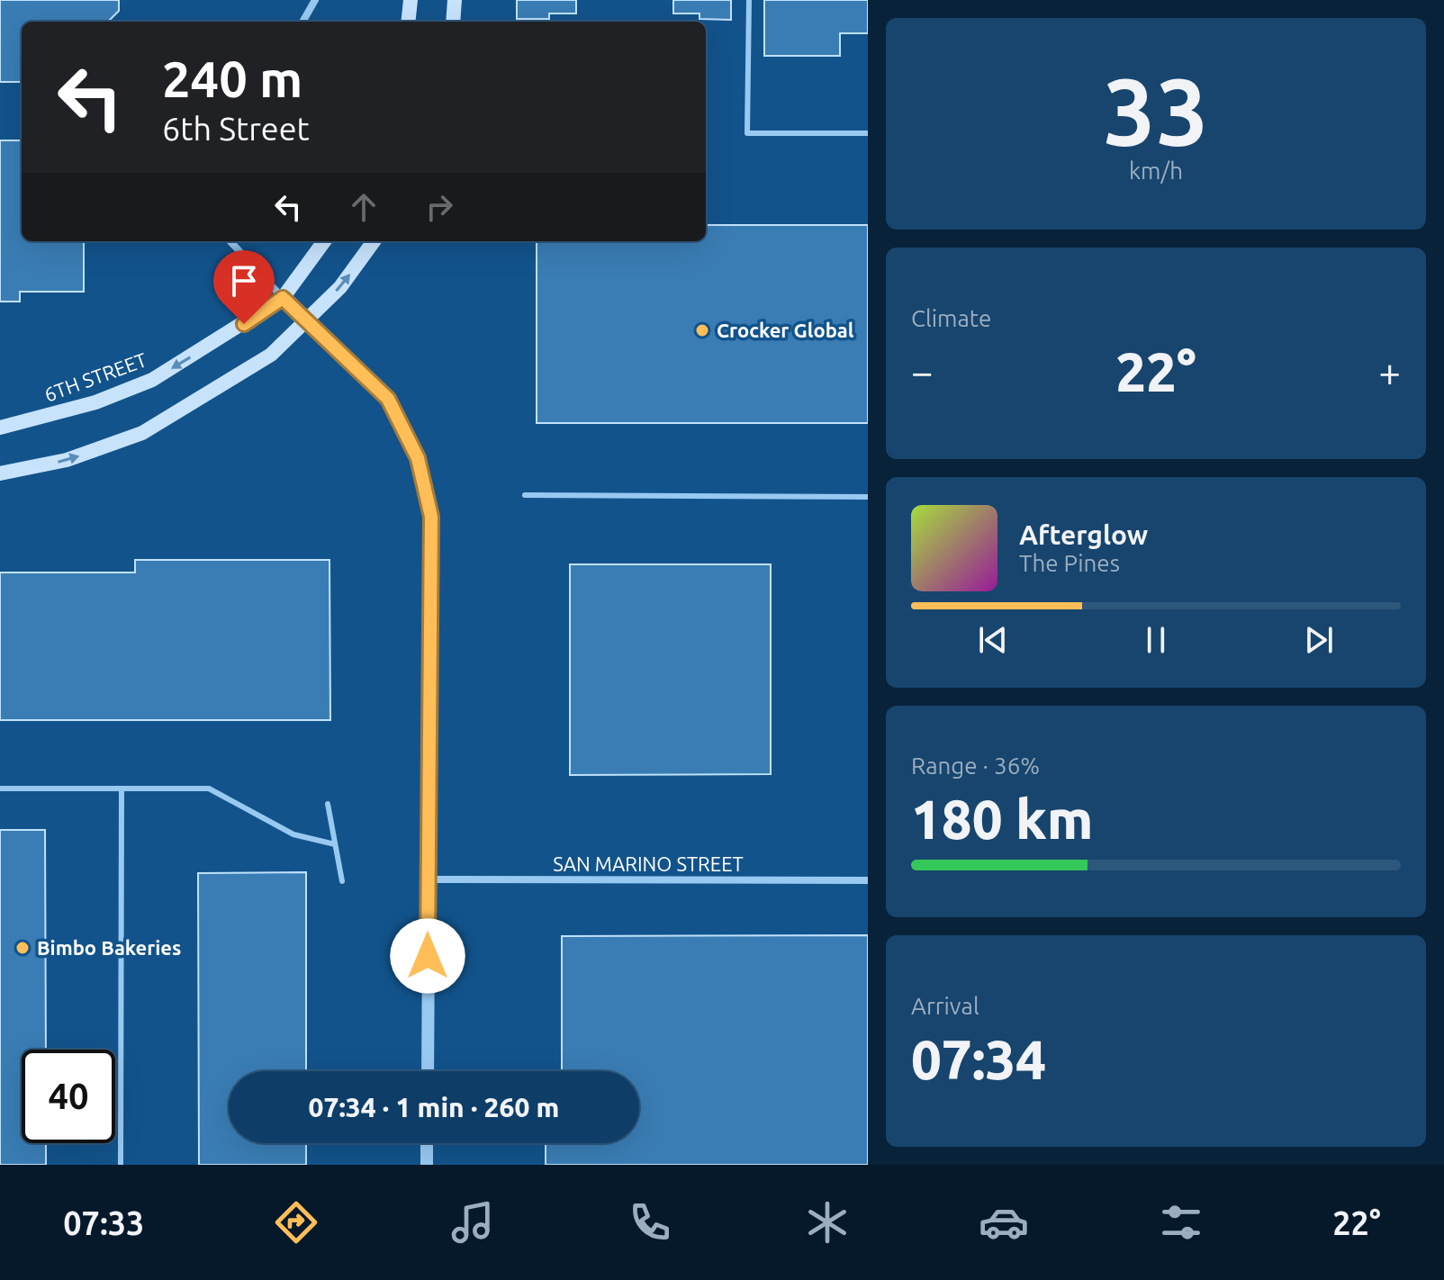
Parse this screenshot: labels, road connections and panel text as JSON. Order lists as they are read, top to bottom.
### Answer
{
  "streets": {
    "main road": ["6TH STREET"],
    "street": ["SAN MARINO STREET"]
  },
  "places": ["Crocker Global", "Bimbo Bakeries"],
  "page": {
    "tile": [
      ["33", "km/h"],
      "Climate",
      ["Range · 36%", "180 km"],
      ["Arrival", "07:34"]
    ],
    "turn": ["240 m", "6th Street"],
    "heat": ["−", "22°", "+"],
    "song": ["Afterglow", "The Pines"],
    "limit": "40",
    "trip": "07:34 · 1 min · 260 m",
    "tabs": ["07:33", "22°"]
  }
}
